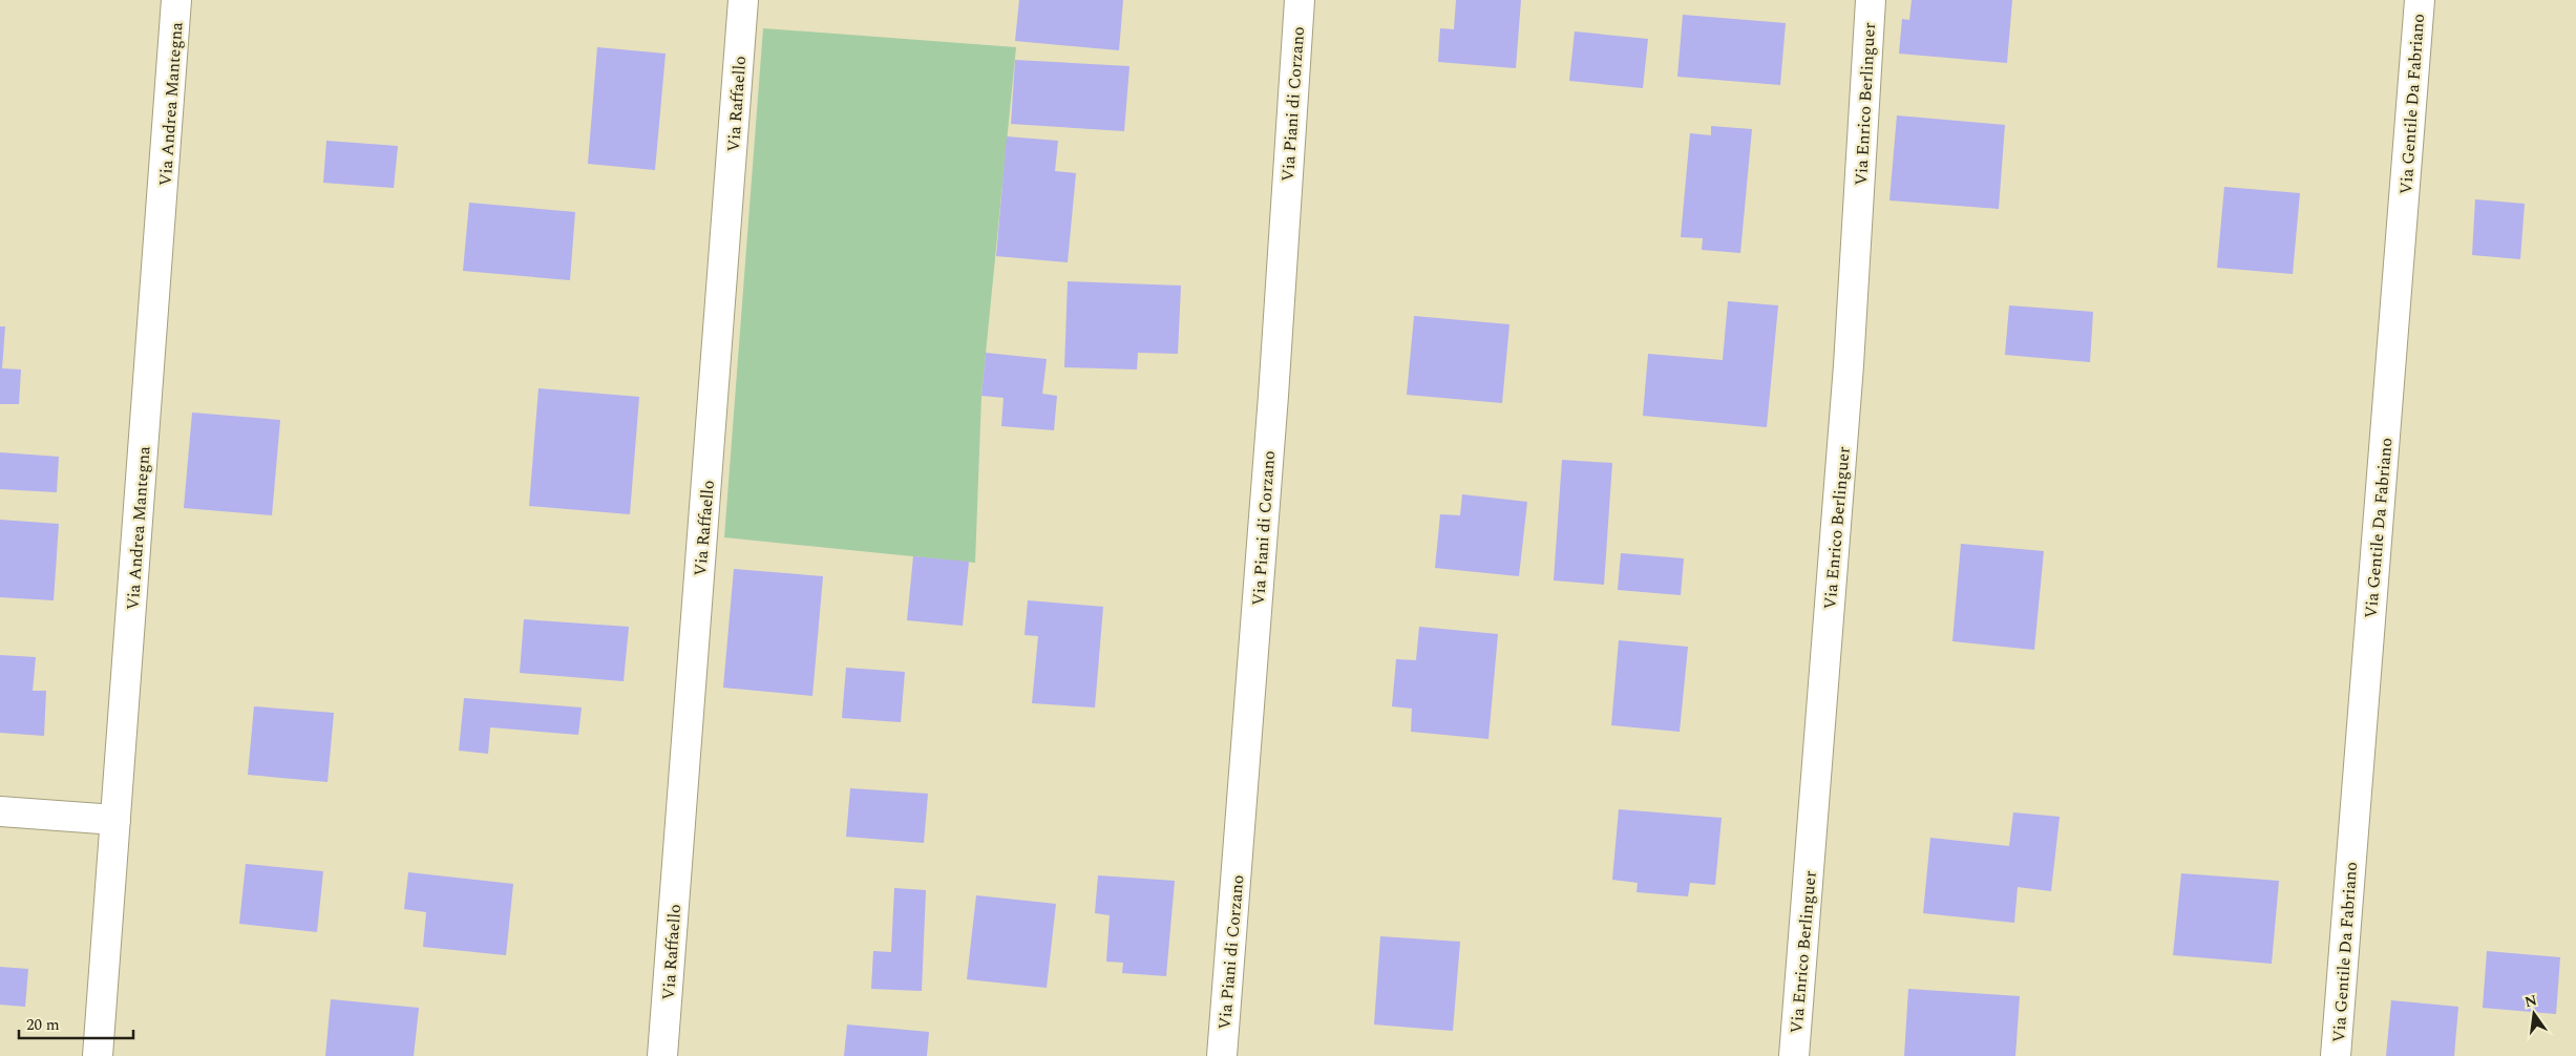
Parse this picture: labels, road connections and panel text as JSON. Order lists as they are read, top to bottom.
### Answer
{
  "streets": {
    "street": [
      "Via Andrea Mantegna",
      "Via Raffaello",
      "Via Piani di Corzano",
      "Via Enrico Berlinguer",
      "Via Gentile Da Fabriano"
    ]
  },
  "scale_bar": "20 m",
  "north": "top"
}
